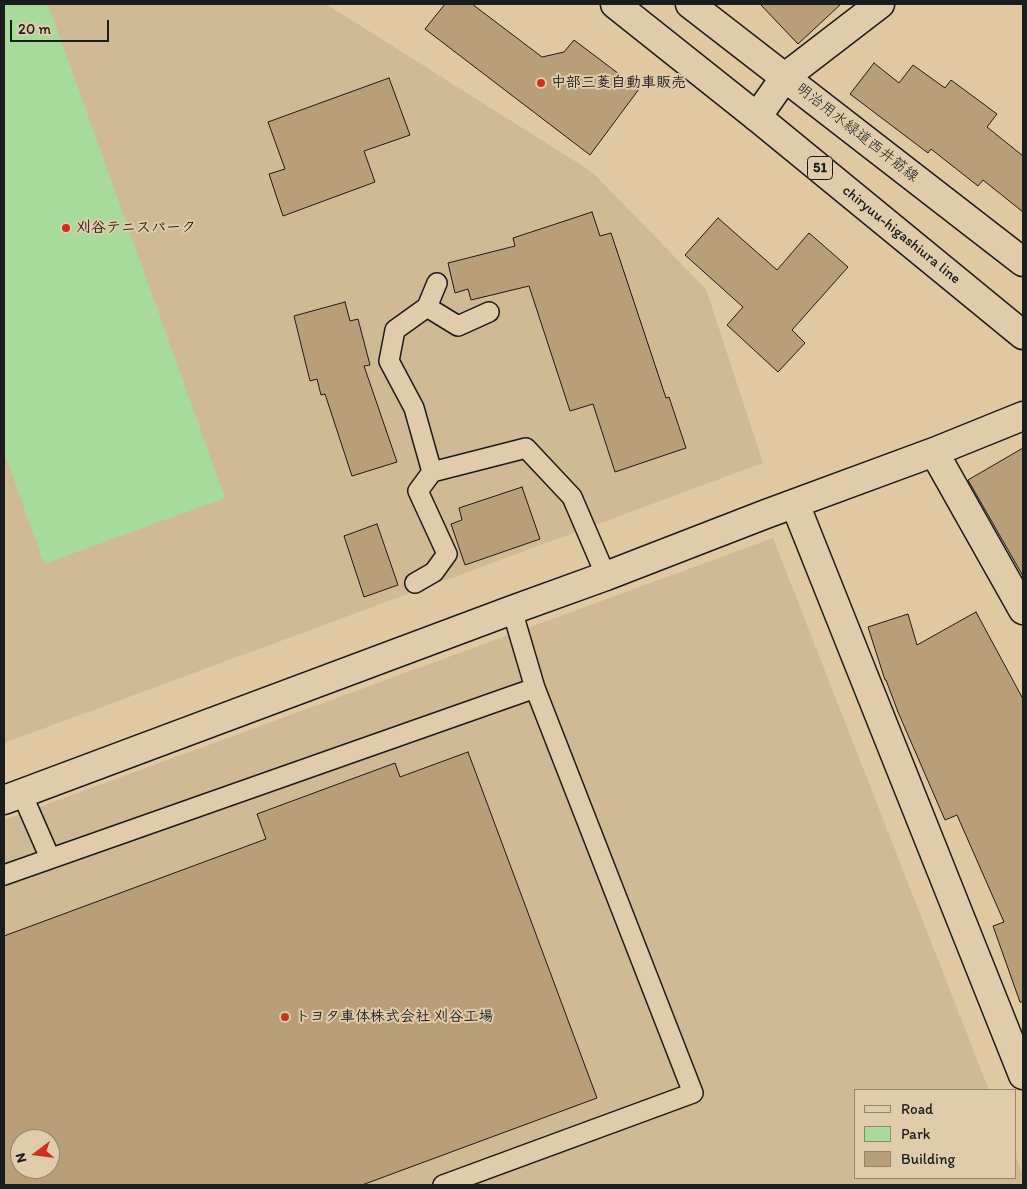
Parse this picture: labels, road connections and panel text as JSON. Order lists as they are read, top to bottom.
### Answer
{
  "streets": {
    "street": ["明治用水緑道西井筋線", "51", "chiryuu-higashiura line"]
  },
  "places": ["中部三菱自動車販売", "刈谷テニスパーク", "トヨタ車体株式会社 刈谷工場"],
  "legend": ["Road", "Park", "Building"],
  "scale_bar": "20 m",
  "north": "left"
}
